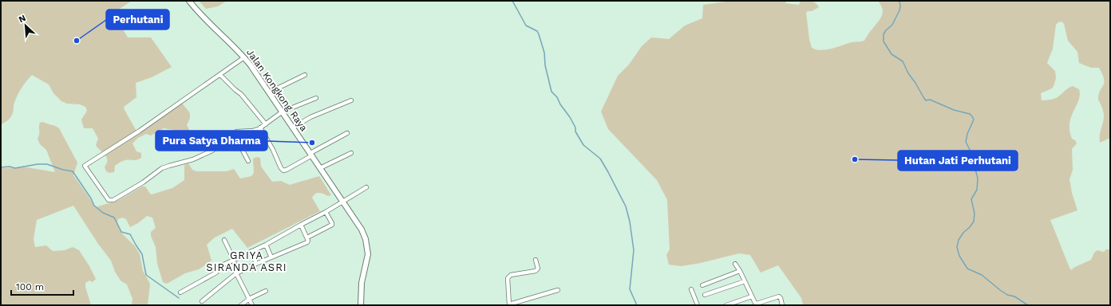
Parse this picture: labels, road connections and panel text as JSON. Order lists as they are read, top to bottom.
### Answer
{
  "streets": {
    "street": ["Jalan Kongkong Raya"]
  },
  "districts": ["GRIYA SIRANDA ASRI"],
  "places": ["Perhutani", "Pura Satya Dharma", "Hutan Jati Perhutani"],
  "scale_bar": "100 m",
  "north": "top left"
}
